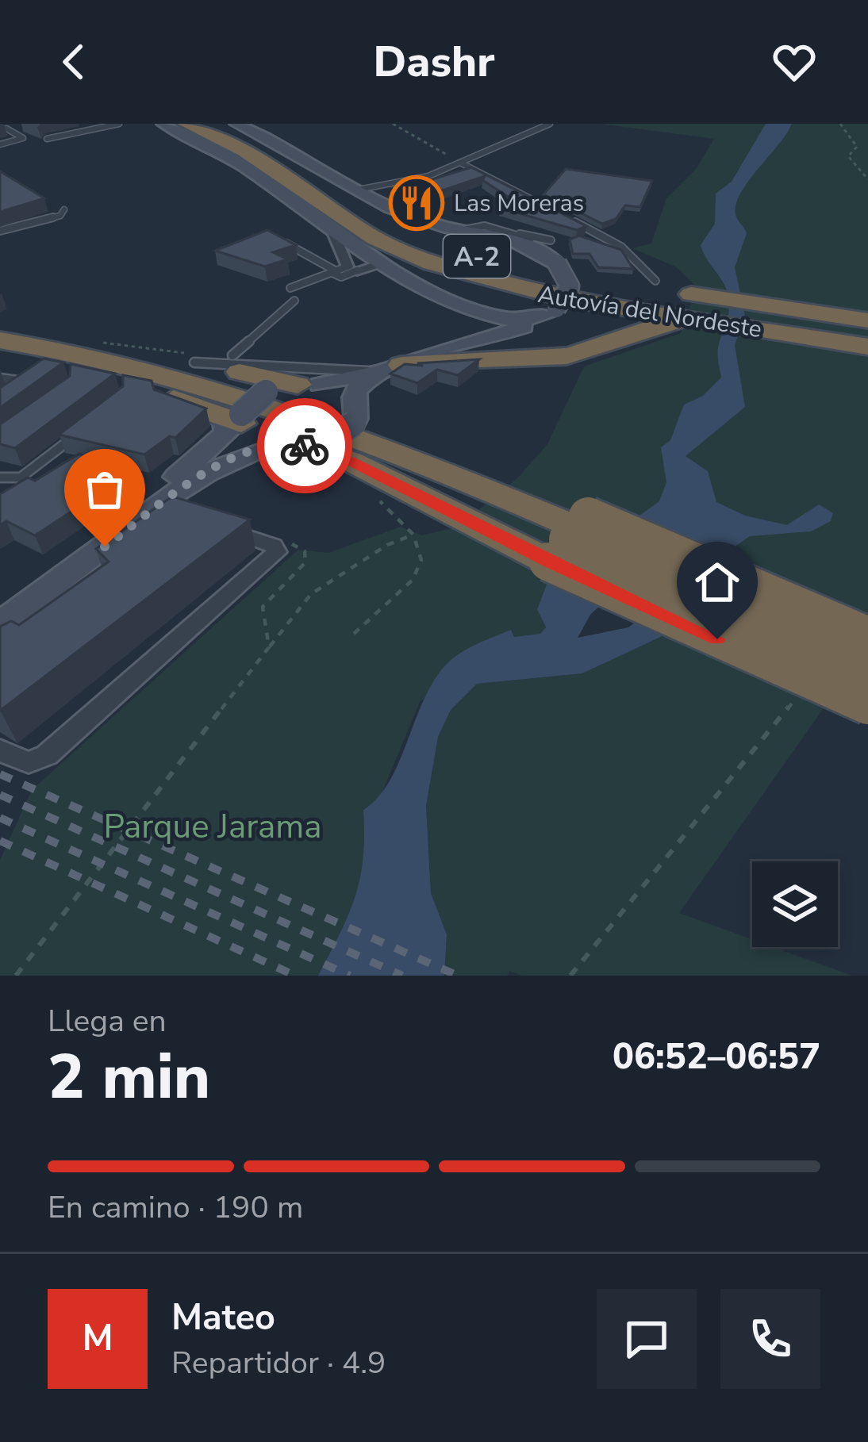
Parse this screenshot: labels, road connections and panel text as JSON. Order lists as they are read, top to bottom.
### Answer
{
  "streets": {
    "highway": ["A-2", "Autovía del Nordeste"]
  },
  "parks": ["Parque Jarama"],
  "places": {
    "restaurant": ["Las Moreras"]
  },
  "page": {
    "header": "Dashr",
    "heading": ["2 min", "Llega en", "06:52–06:57"],
    "panel": ["Mateo", "Repartidor · 4.9"],
    "bar": "En camino · 190 m",
    "round": "M"
  }
}
